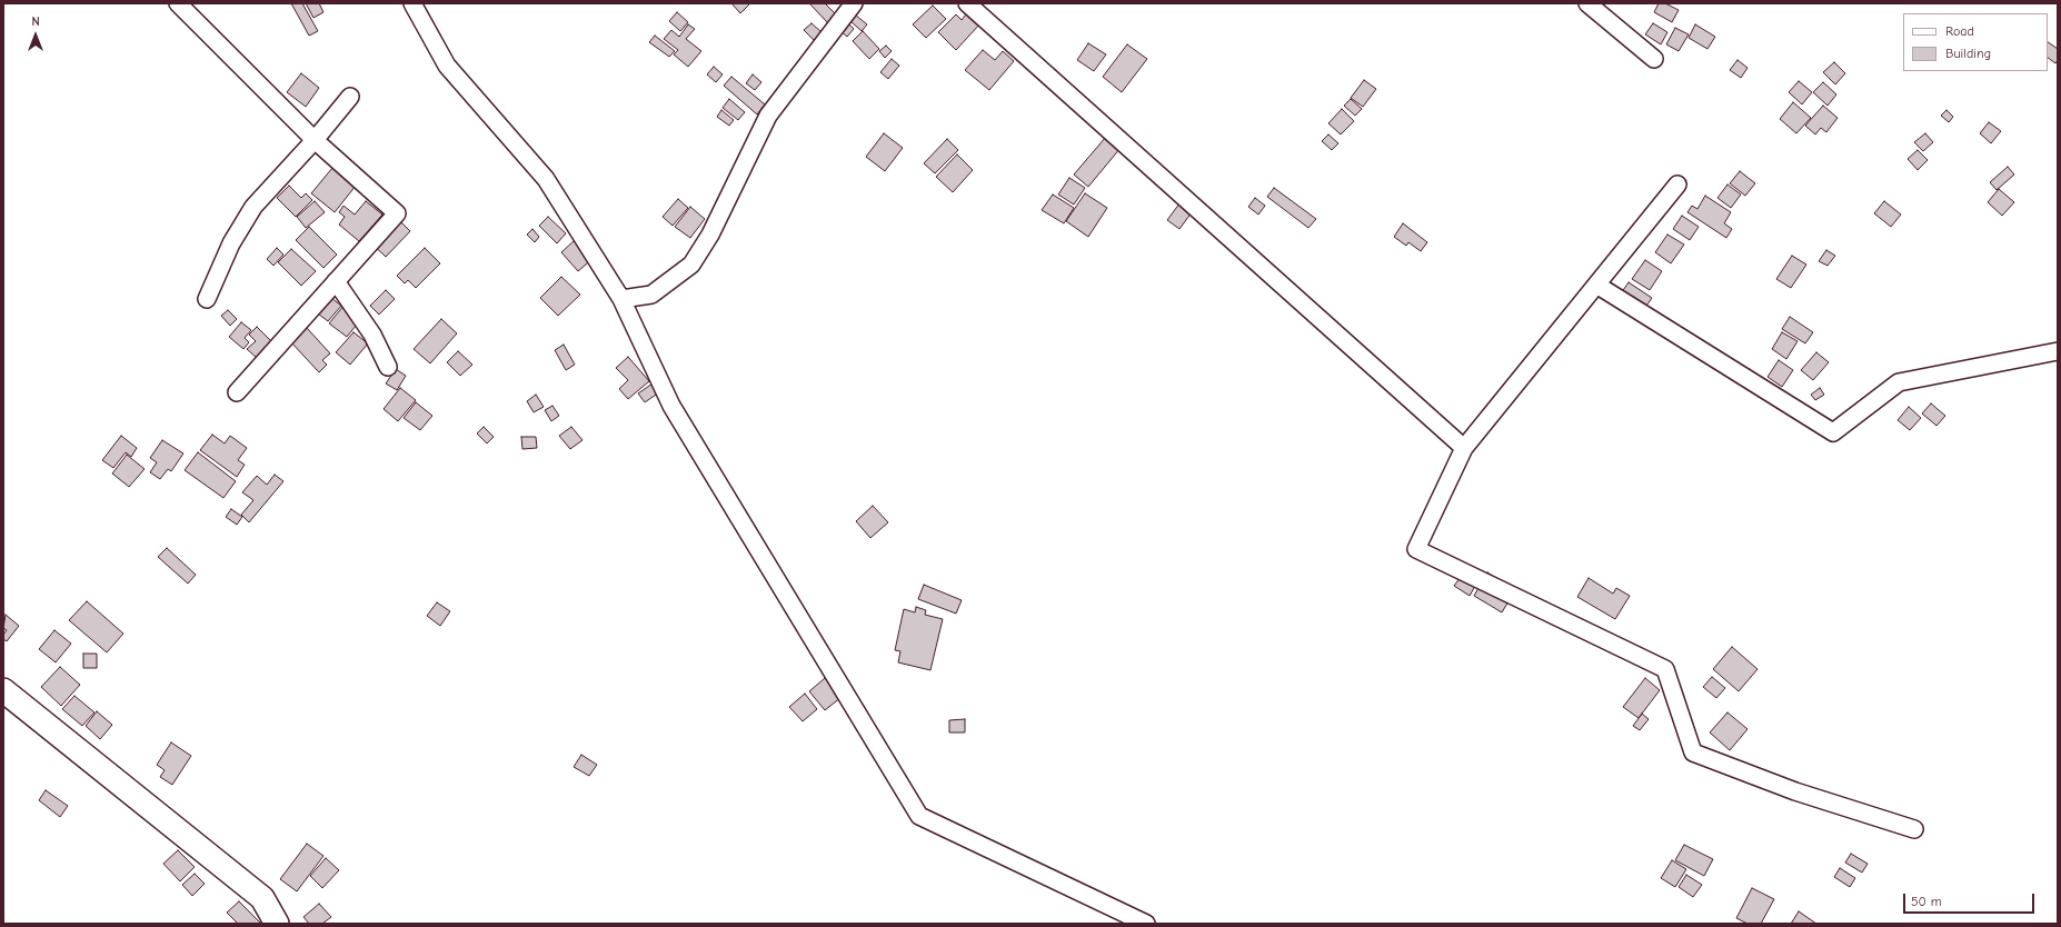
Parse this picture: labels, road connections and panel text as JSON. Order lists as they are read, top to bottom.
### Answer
{
  "legend": ["Road", "Building"],
  "scale_bar": "50 m",
  "north": "top"
}
